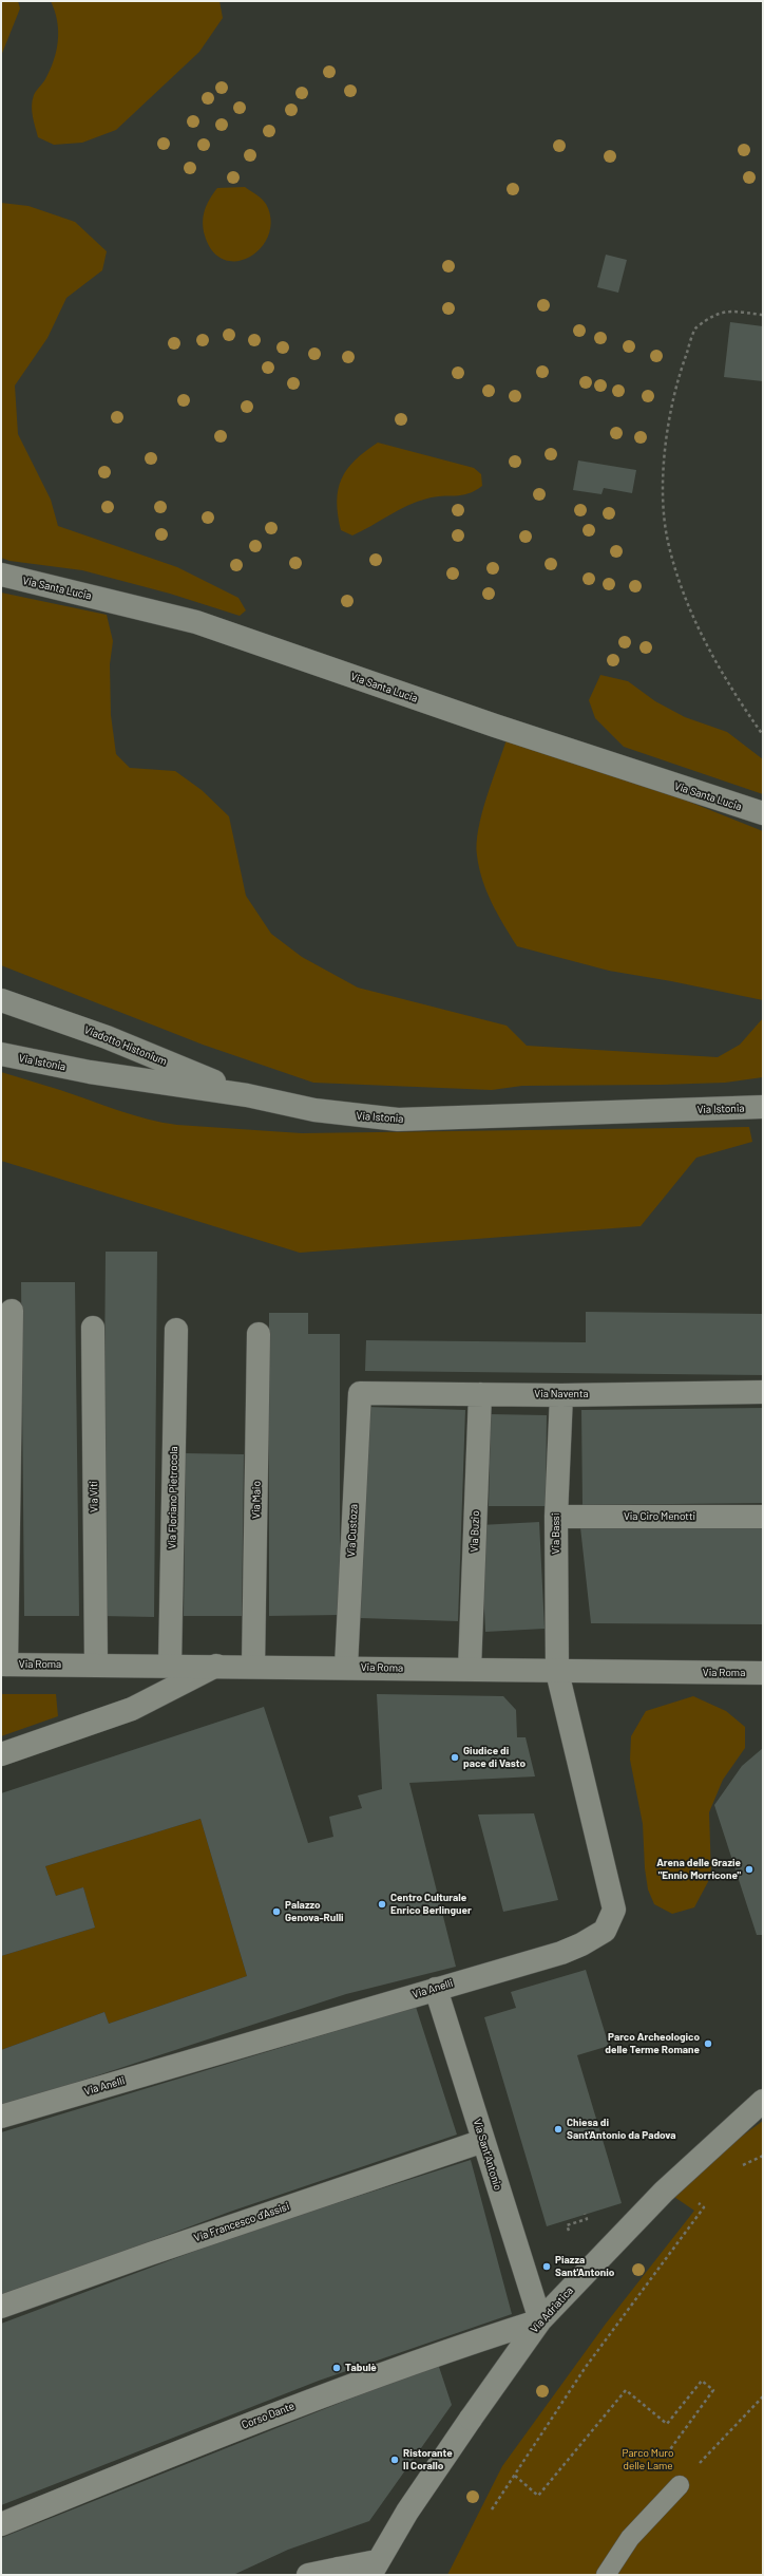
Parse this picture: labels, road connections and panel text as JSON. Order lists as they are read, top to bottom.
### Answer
{
  "streets": {
    "street": [
      "Via Santa Lucia",
      "Viadotto Histonium",
      "Via Istonia",
      "Via Naventa",
      "Via Viti",
      "Via Floriano Pietrocola",
      "Via Maio",
      "Via Ciro Menotti",
      "Via Custoza",
      "Via Buzio",
      "Via Bassi",
      "Via Roma",
      "Via Anelli",
      "Via Sant'Antonio",
      "Via Francesco d'Assisi",
      "Via Adriatica",
      "Corso Dante"
    ]
  },
  "crossings": [
    ["Viadotto Histonium", "Via Istonia"],
    ["Via Naventa", "Via Custoza"],
    ["Via Naventa", "Via Buzio"],
    ["Via Naventa", "Via Bassi"],
    ["Via Viti", "Via Roma"],
    ["Via Floriano Pietrocola", "Via Roma"],
    ["Via Maio", "Via Roma"],
    ["Via Ciro Menotti", "Via Bassi"],
    ["Via Custoza", "Via Roma"],
    ["Via Buzio", "Via Roma"],
    ["Via Bassi", "Via Roma"],
    ["Via Bassi", "Via Anelli"],
    ["Via Roma", "Via Anelli"],
    ["Via Anelli", "Via Sant'Antonio"],
    ["Via Sant'Antonio", "Via Francesco d'Assisi"],
    ["Via Sant'Antonio", "Via Adriatica"],
    ["Via Sant'Antonio", "Corso Dante"],
    ["Via Adriatica", "Corso Dante"]
  ],
  "parks": ["Parco Muro delle Lame"],
  "places": [
    "Giudice di pace di Vasto",
    "Arena delle Grazie \"Ennio Morricone\"",
    "Centro Culturale Enrico Berlinguer",
    "Palazzo Genova-Rulli",
    "Parco Archeologico delle Terme Romane",
    "Chiesa di Sant'Antonio da Padova",
    "Piazza Sant'Antonio",
    "Tabulè",
    "Ristorante Il Corallo"
  ]
}
